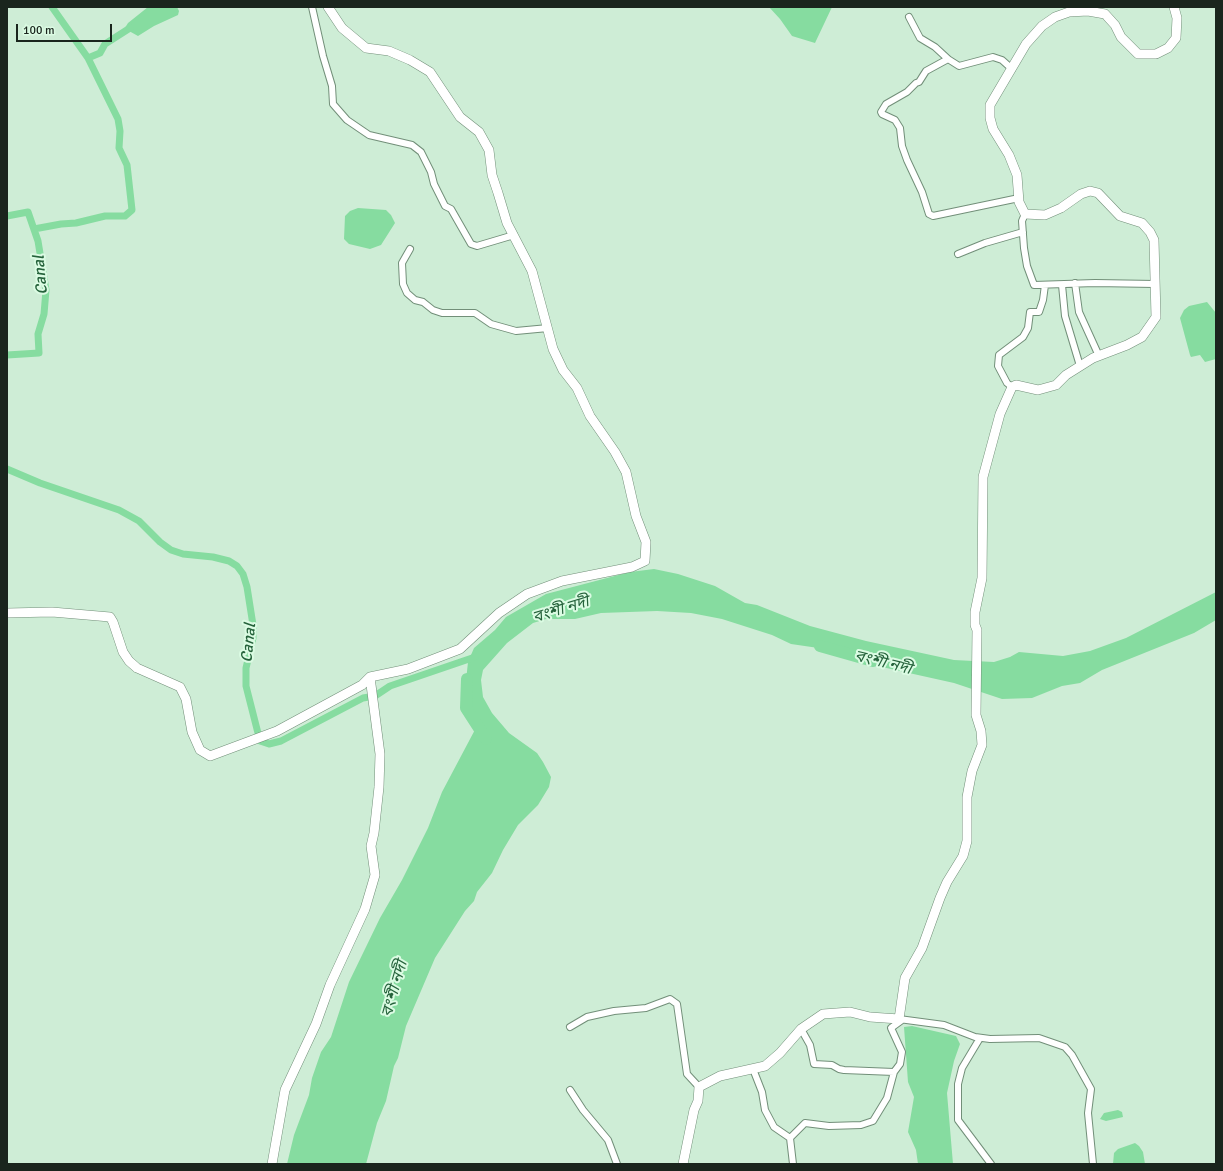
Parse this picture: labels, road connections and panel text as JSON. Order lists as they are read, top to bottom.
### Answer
{
  "water": ["Canal", "বংশী নদী"],
  "scale_bar": "100 m"
}
